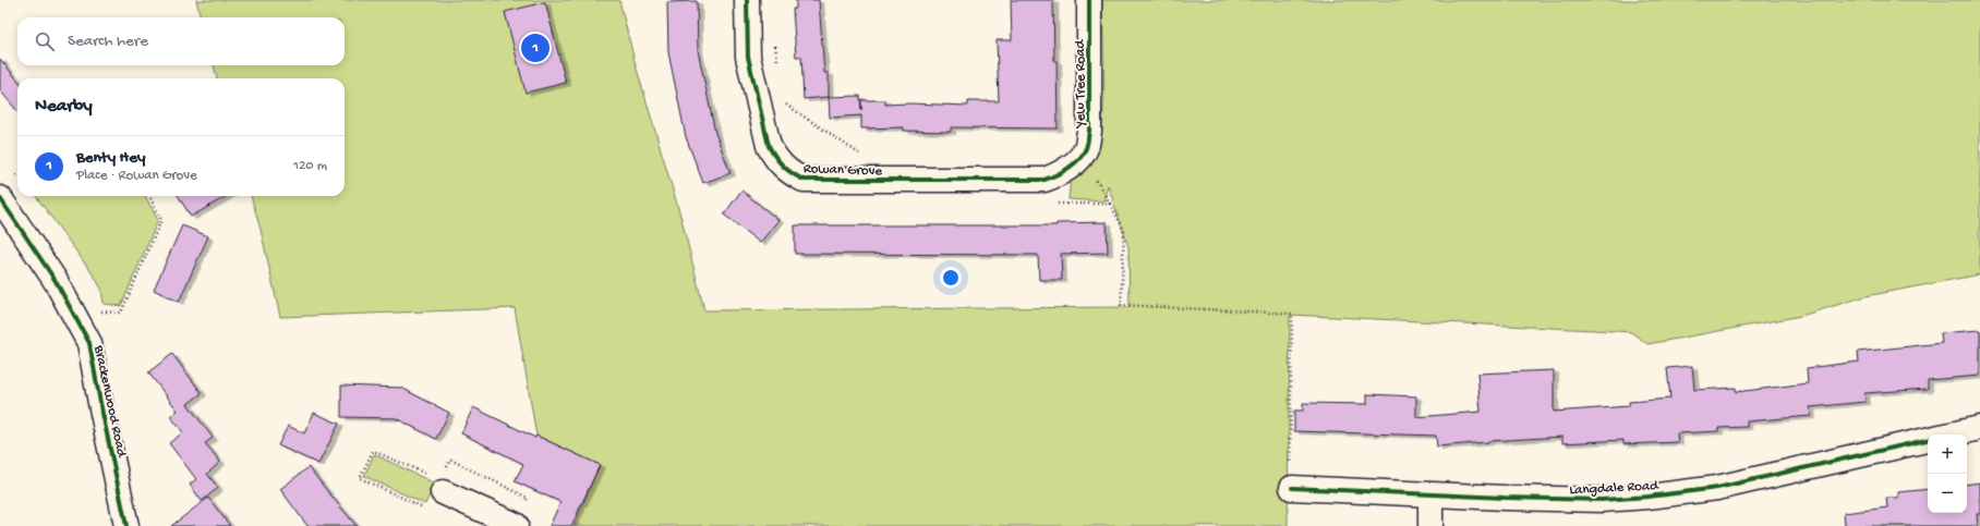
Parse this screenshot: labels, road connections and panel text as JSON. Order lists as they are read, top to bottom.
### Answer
{
  "streets": {
    "street": [
      "Yew Tree Road",
      "Rowan Grove",
      "Brackenwood Road",
      "Langdale Road"
    ]
  },
  "crossings": [
    ["Yew Tree Road", "Rowan Grove"]
  ],
  "page": {
    "search": "Search here",
    "pins": "1",
    "heading": "Nearby",
    "list": [
      {
        "mark": "1",
        "name": "Benty Hey",
        "note": "Place · Rowan Grove",
        "value": "120 m"
      }
    ],
    "map_buttons": ["+", "−"]
  }
}
